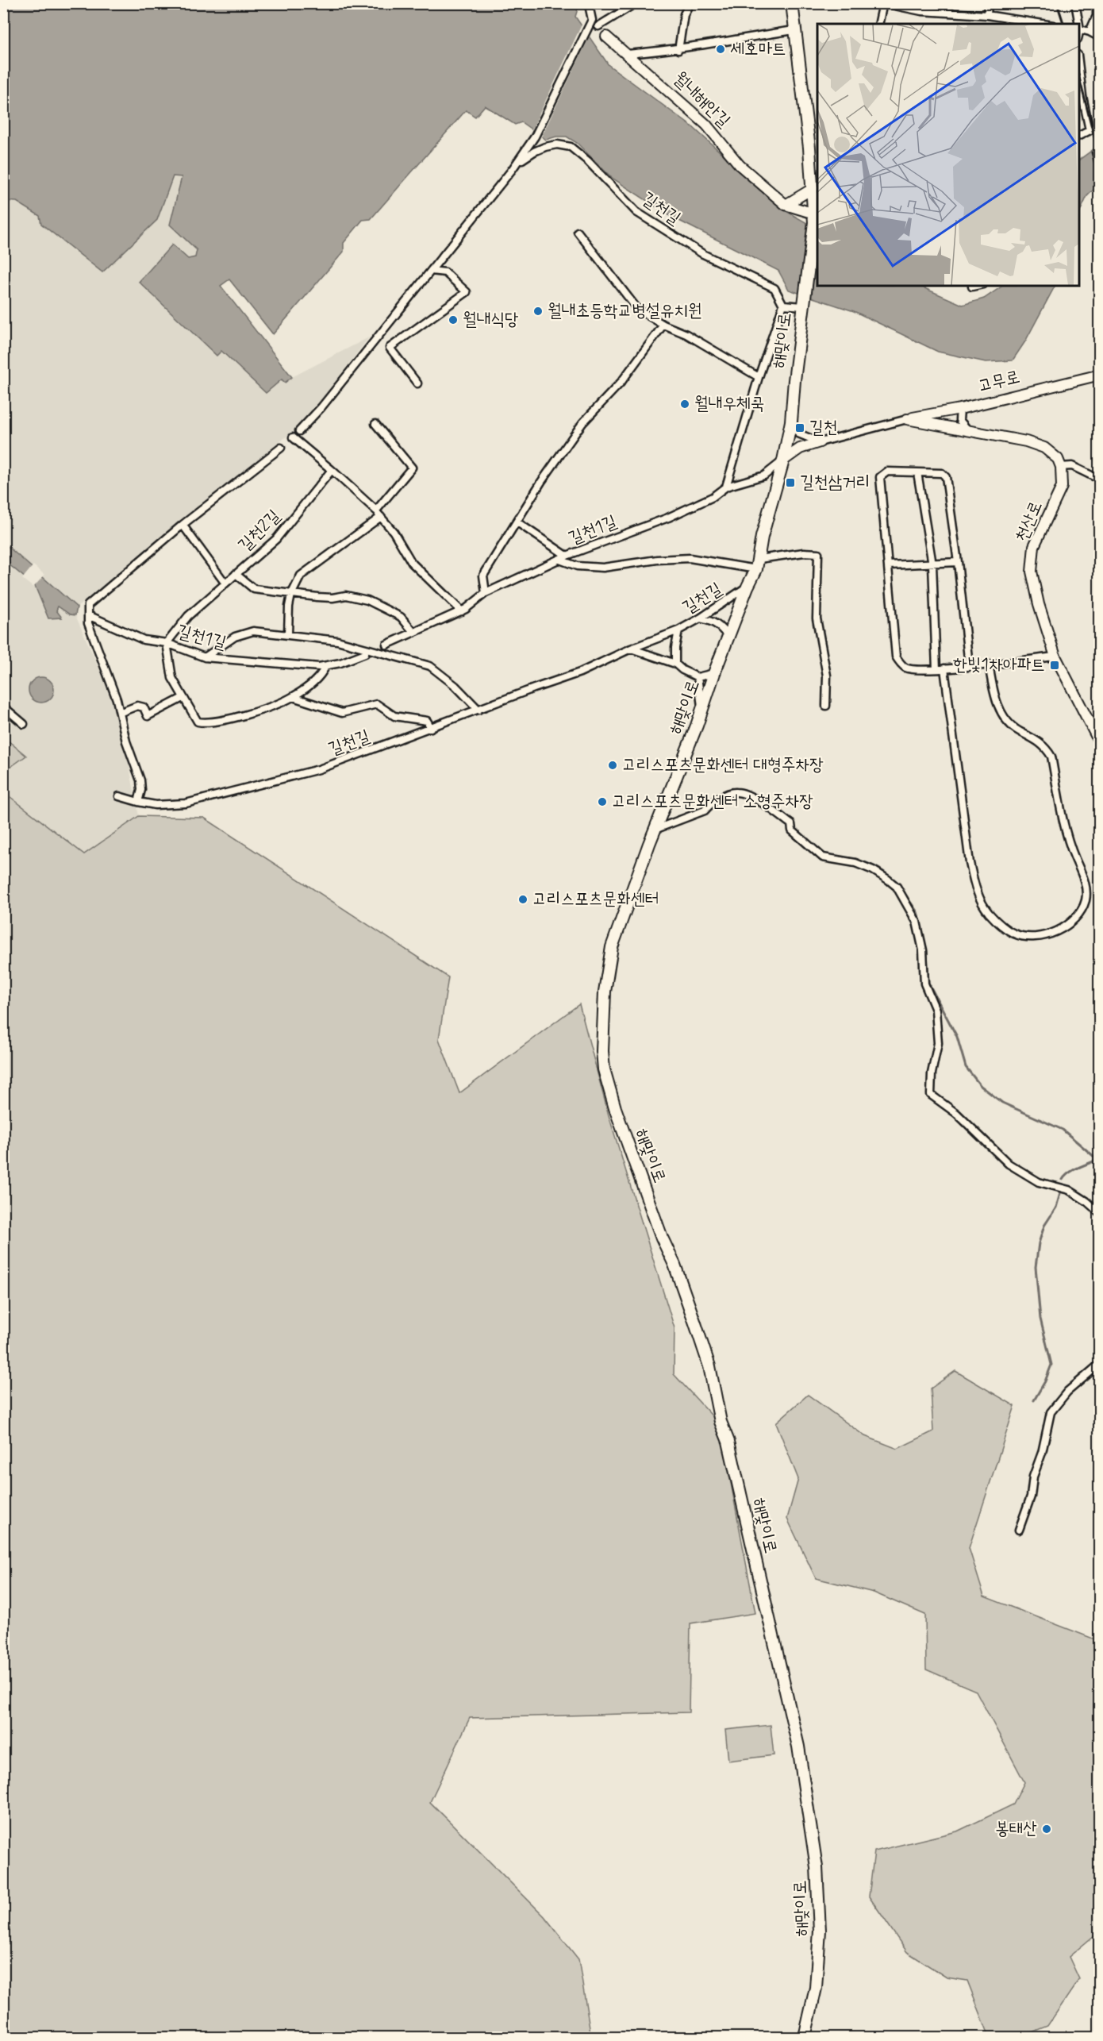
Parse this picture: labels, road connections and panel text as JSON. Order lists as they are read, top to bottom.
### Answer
{
  "streets": {
    "main road": ["해맞이로"],
    "street": [
      "월내해안길",
      "길천길",
      "고무로",
      "천산로",
      "길천1길",
      "길천2길"
    ]
  },
  "crossings": [
    ["길천길", "해맞이로"],
    ["해맞이로", "길천1길"],
    ["길천1길", "길천2길"]
  ],
  "places": {
    "other": [
      "세호마트",
      "월내초등학교병설유치원",
      "월내식당",
      "월내우체국",
      "고리스포츠문화센터 대형주차장",
      "고리스포츠문화센터 소형주차장",
      "고리스포츠문화센터",
      "봉태산"
    ],
    "transit": ["길천", "길천삼거리", "한빛1차아파트"]
  }
}
